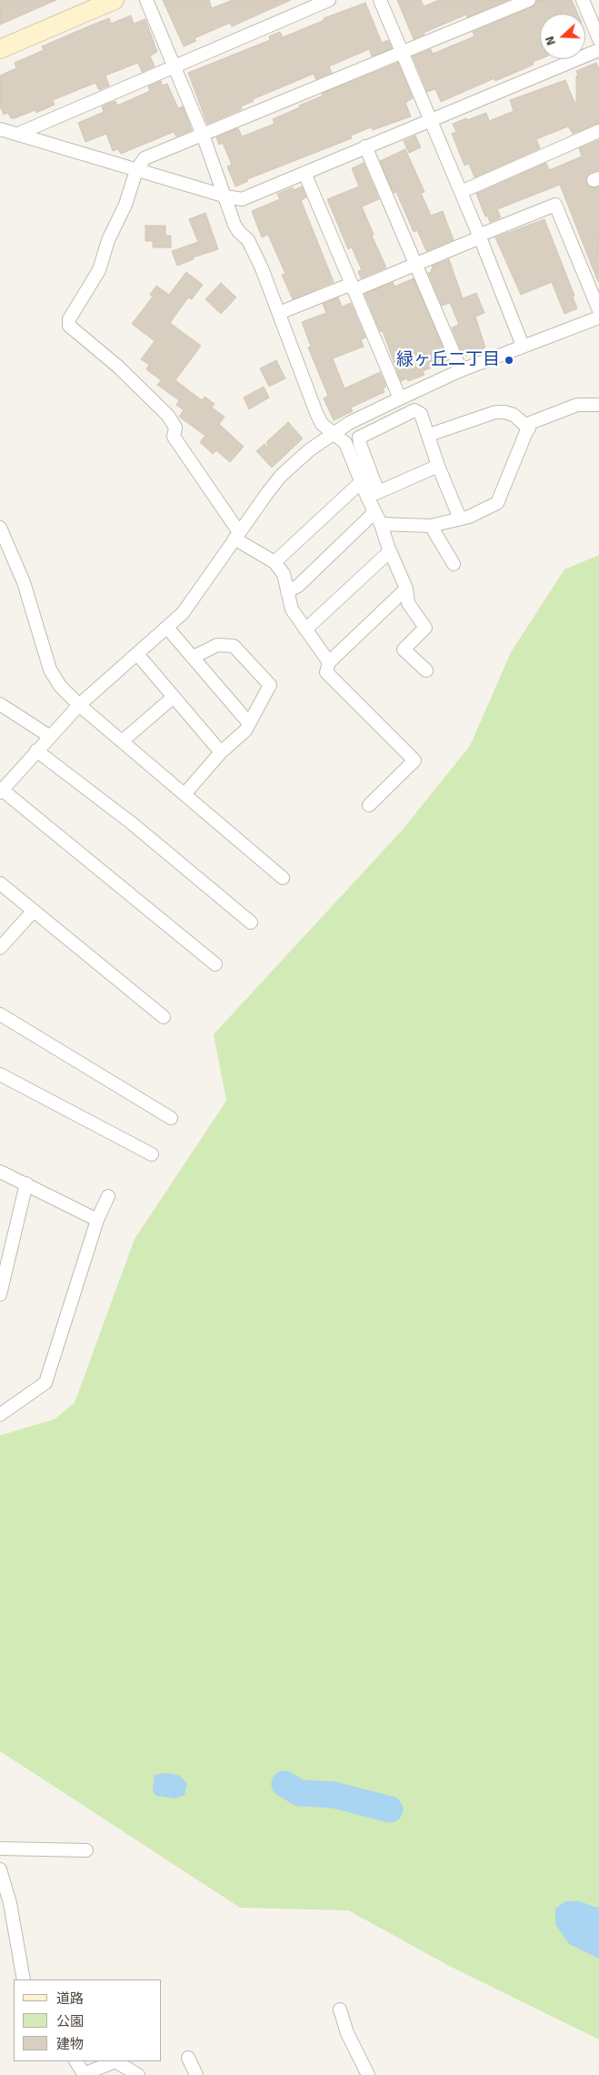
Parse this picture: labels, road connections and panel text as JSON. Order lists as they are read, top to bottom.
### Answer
{
  "places": ["緑ヶ丘二丁目"],
  "legend": ["道路", "公園", "建物"],
  "north": "left"
}
